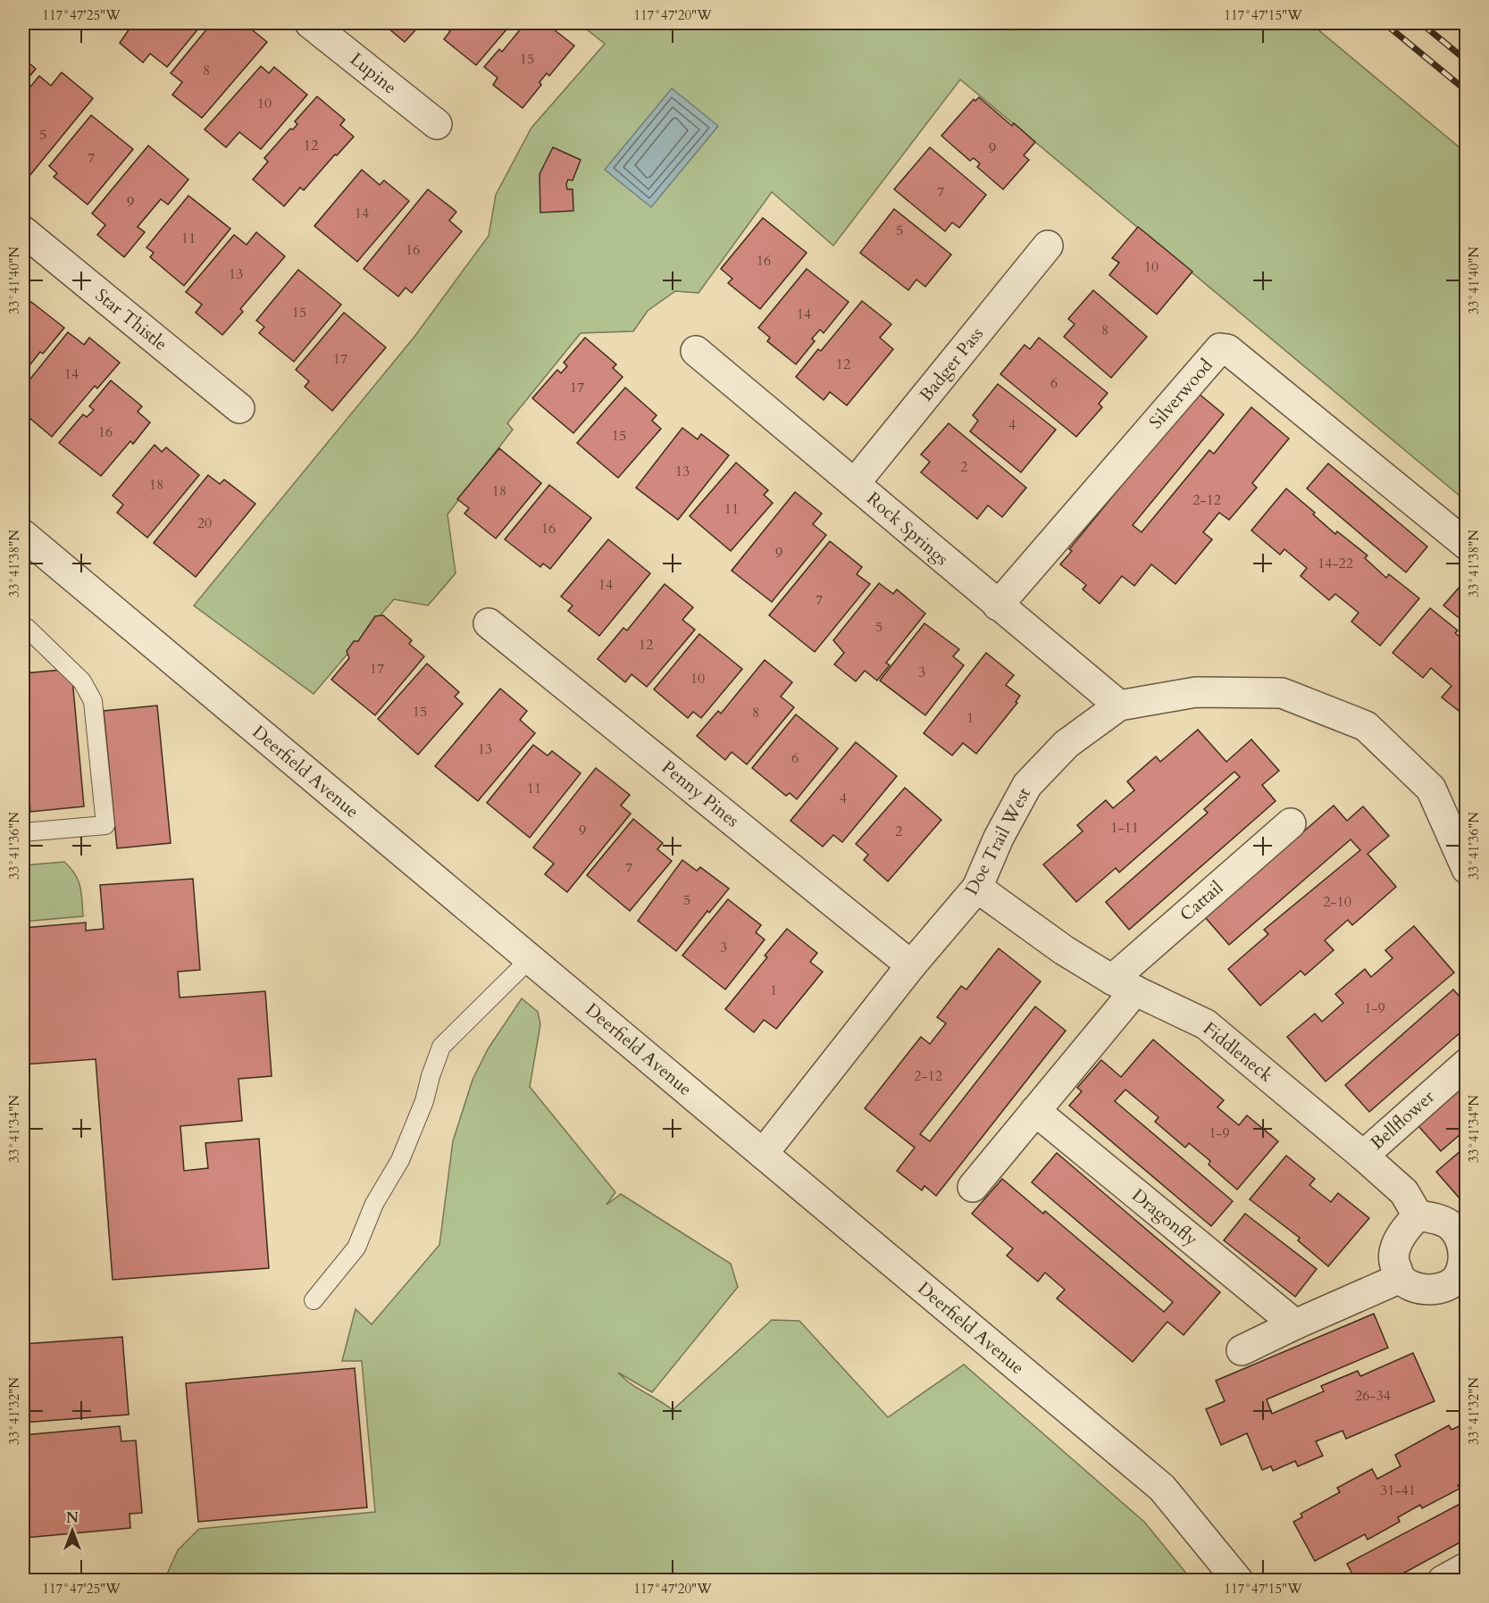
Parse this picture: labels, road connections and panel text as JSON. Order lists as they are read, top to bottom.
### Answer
{
  "streets": {
    "street": [
      "Lupine",
      "Star Thistle",
      "Badger Pass",
      "Silverwood",
      "Rock Springs",
      "Deerfield Avenue",
      "Penny Pines",
      "Doe Trail West",
      "Cattail",
      "Fiddleneck",
      "Bellflower",
      "Dragonfly"
    ]
  },
  "crossings": [
    ["Badger Pass", "Rock Springs"],
    ["Silverwood", "Rock Springs"],
    ["Rock Springs", "Doe Trail West"],
    ["Deerfield Avenue", "Doe Trail West"],
    ["Penny Pines", "Doe Trail West"],
    ["Doe Trail West", "Fiddleneck"],
    ["Cattail", "Fiddleneck"],
    ["Fiddleneck", "Bellflower"]
  ],
  "house_numbers": [
    "15",
    "8",
    "10",
    "5",
    "12",
    "9",
    "7",
    "7",
    "9",
    "14",
    "5",
    "11",
    "16",
    "16",
    "10",
    "13",
    "15",
    "14",
    "8",
    "17",
    "12",
    "14",
    "6",
    "17",
    "4",
    "16",
    "15",
    "2",
    "13",
    "18",
    "18",
    "2-12",
    "11",
    "20",
    "16",
    "9",
    "14-22",
    "14",
    "7",
    "5",
    "12",
    "17",
    "3",
    "10",
    "15",
    "8",
    "1",
    "13",
    "6",
    "11",
    "4",
    "1-11",
    "9",
    "2",
    "7",
    "5",
    "2-10",
    "3",
    "1",
    "1-9",
    "2-12",
    "1-9",
    "26-34",
    "31-41"
  ],
  "north": "top",
  "coordinates": [
    "117°47'25\"W",
    "117°47'20\"W",
    "117°47'15\"W",
    "33°41'40\"N",
    "33°41'38\"N",
    "33°41'36\"N",
    "33°41'34\"N",
    "33°41'32\"N"
  ]
}
